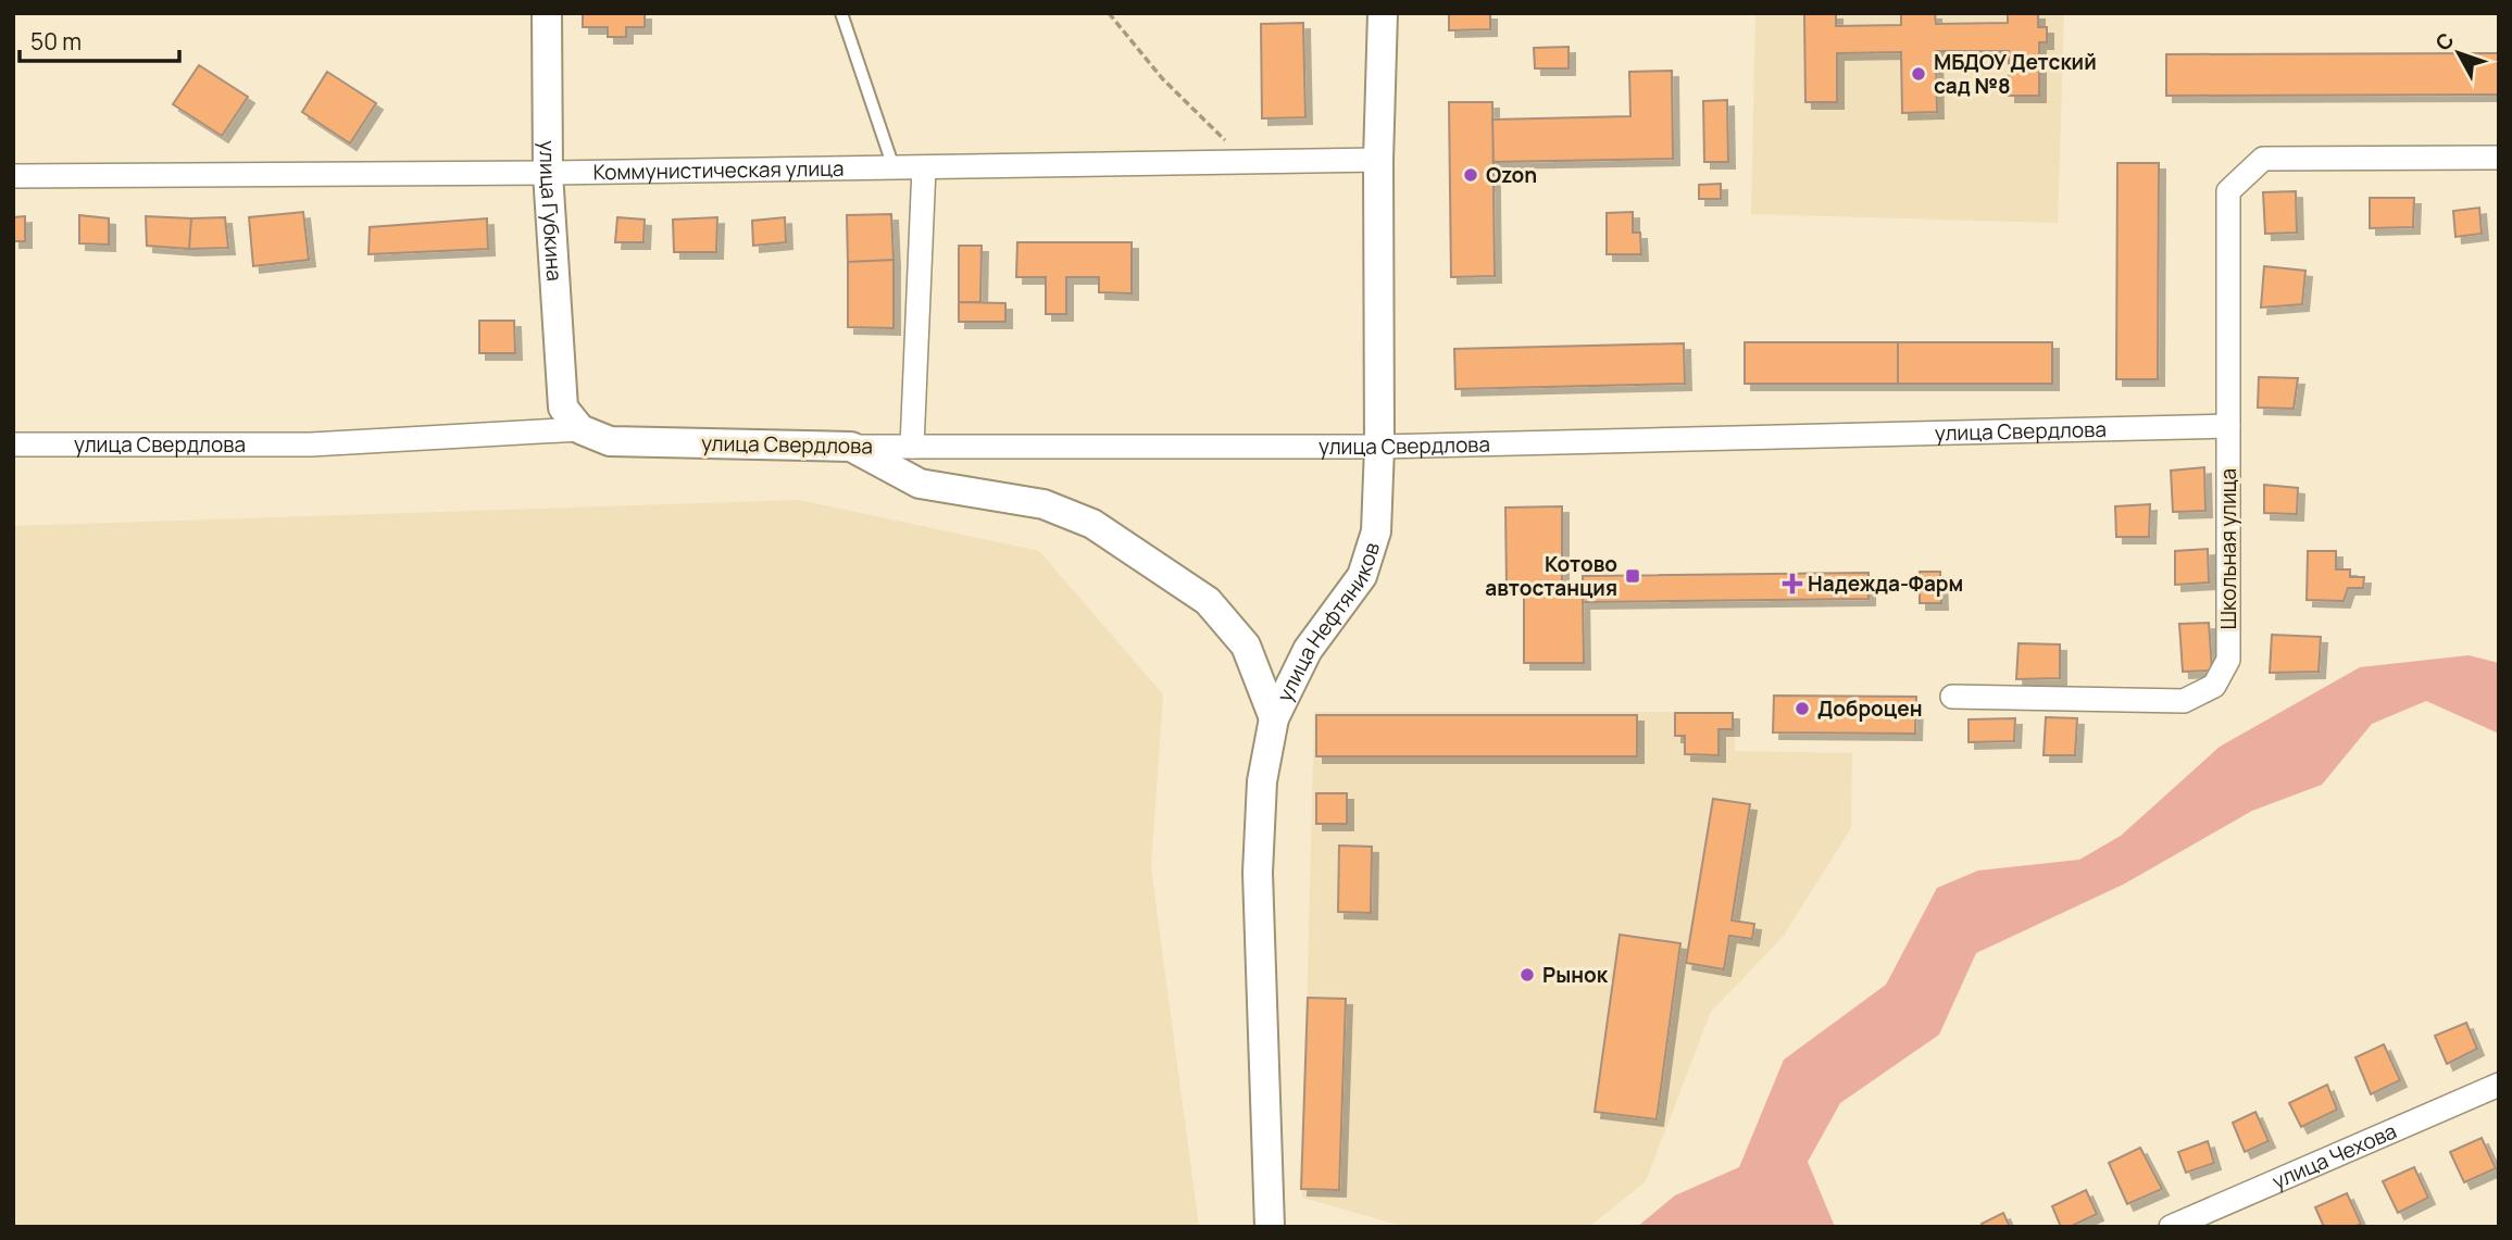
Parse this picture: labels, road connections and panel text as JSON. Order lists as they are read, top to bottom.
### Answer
{
  "streets": {
    "street": [
      "Коммунистическая улица",
      "улица Губкина",
      "улица Свердлова",
      "Школьная улица",
      "улица Нефтяников",
      "улица Чехова"
    ]
  },
  "crossings": [
    ["Коммунистическая улица", "улица Губкина"],
    ["Коммунистическая улица", "улица Нефтяников"],
    ["улица Губкина", "улица Свердлова"],
    ["улица Свердлова", "Школьная улица"],
    ["улица Свердлова", "улица Нефтяников"]
  ],
  "places": {
    "other": [
      "МБДОУ Детский сад №8",
      "Ozon",
      "Доброцен",
      "Рынок"
    ],
    "transit": ["Котово автостанция"],
    "health": ["Надежда-Фарм"]
  },
  "scale_bar": "50 m",
  "north": "top left"
}
